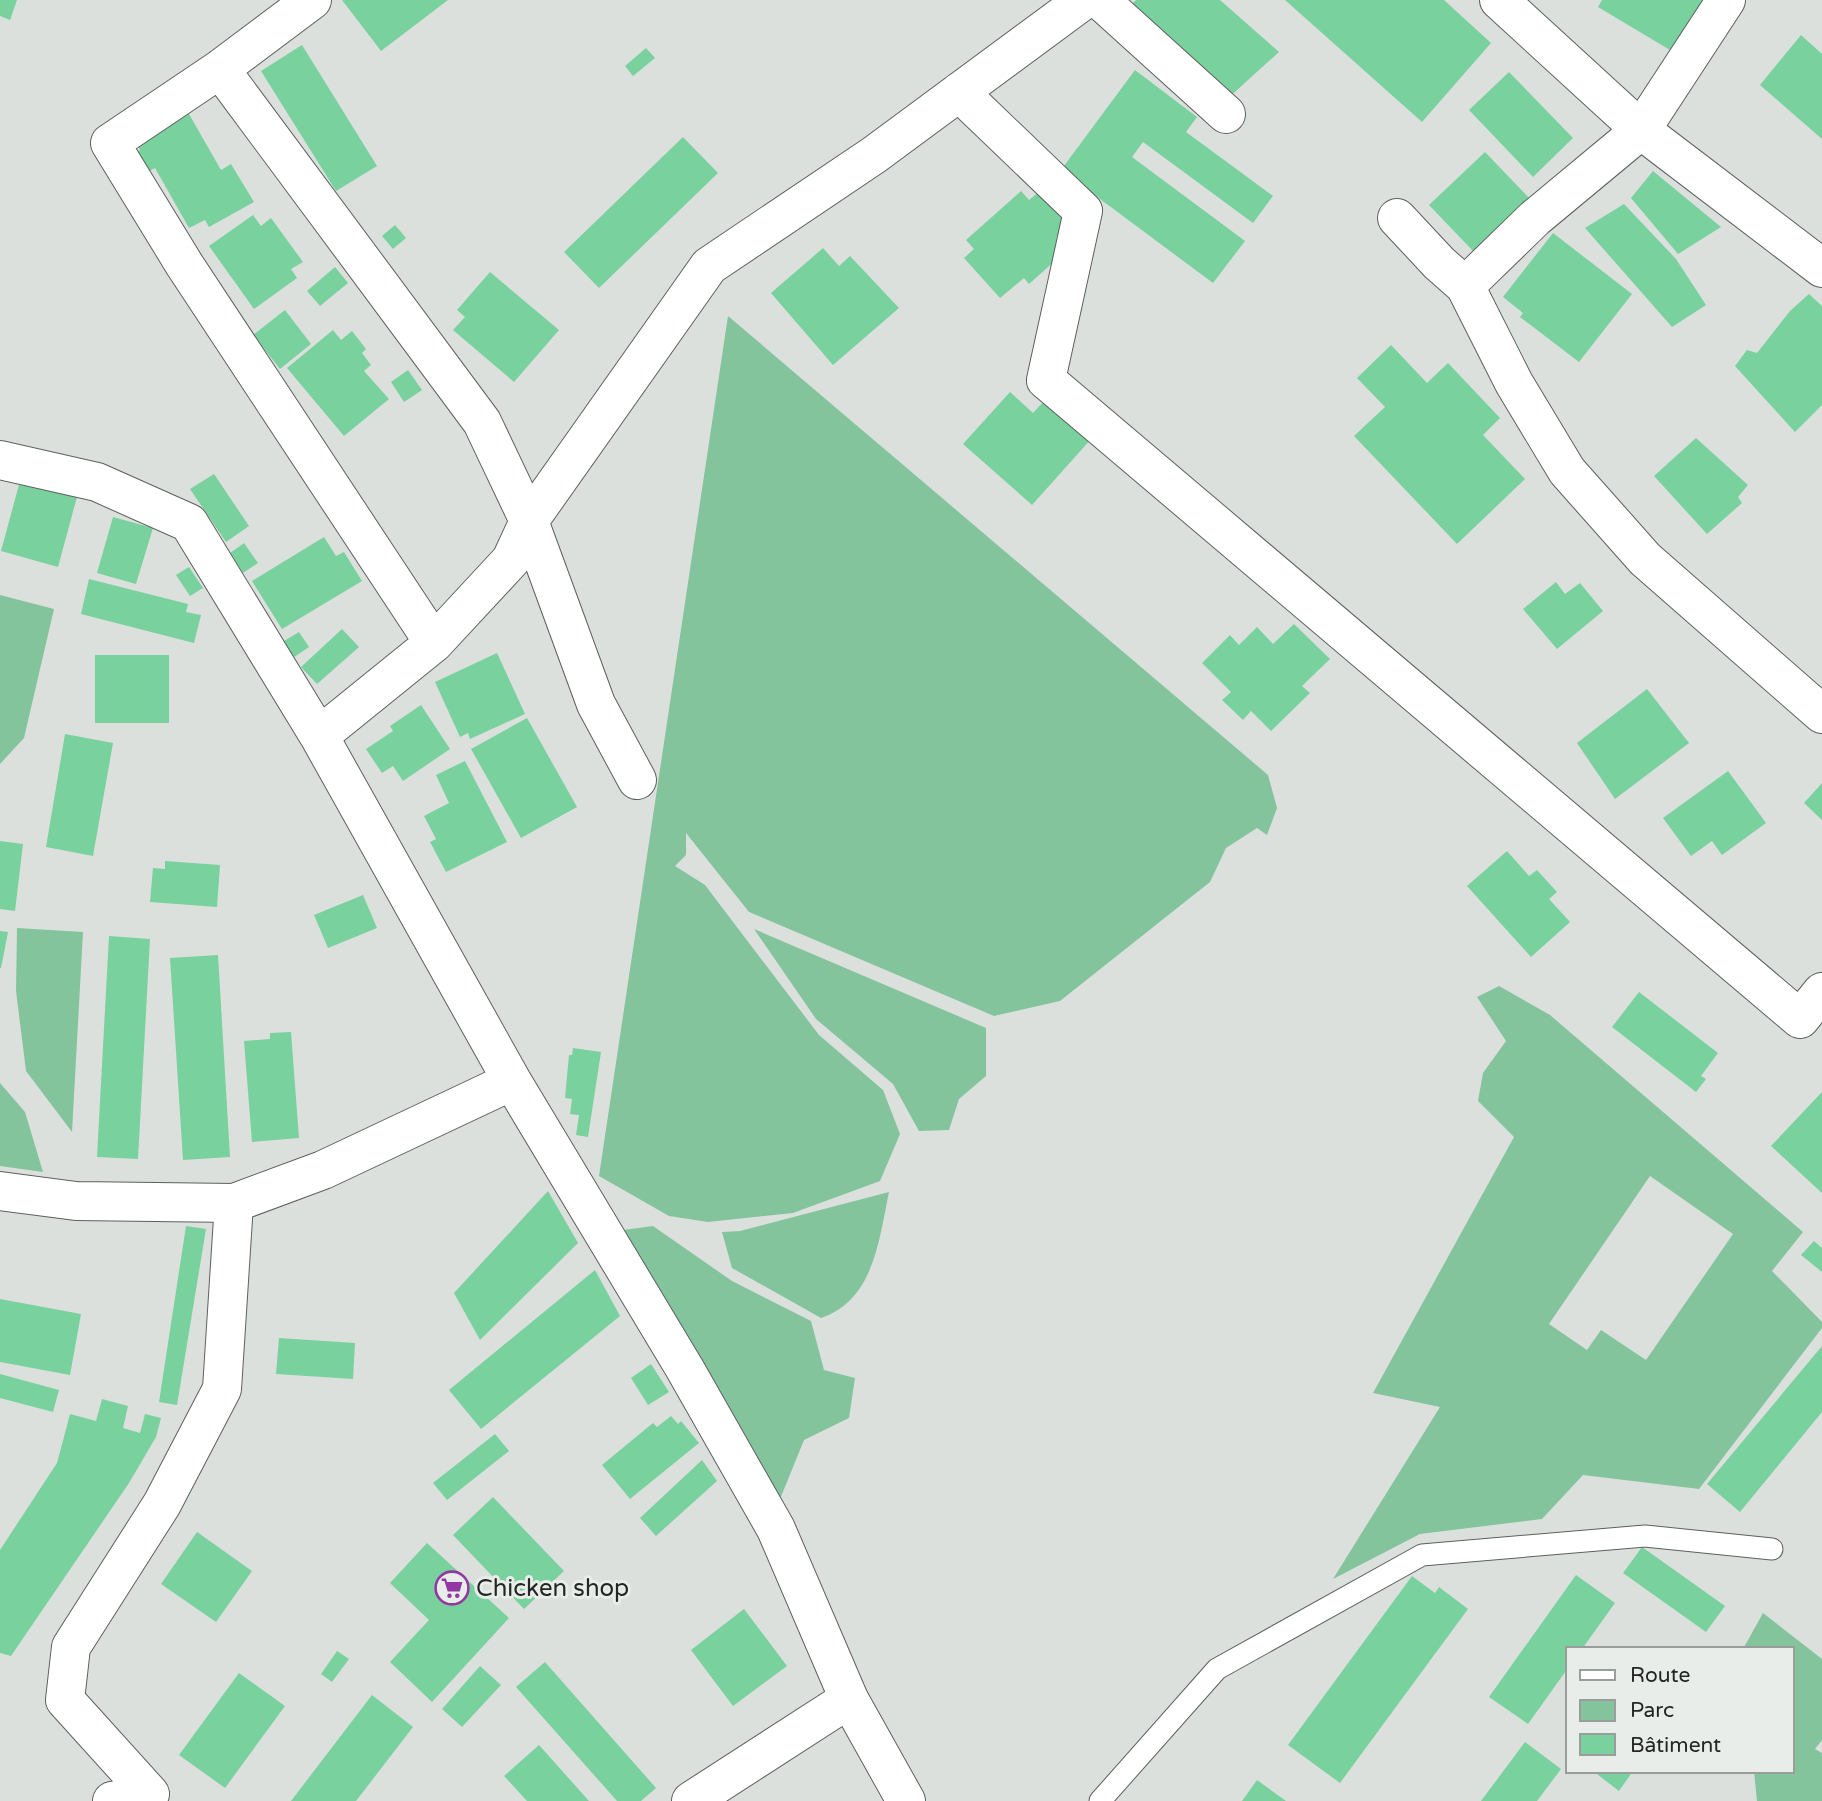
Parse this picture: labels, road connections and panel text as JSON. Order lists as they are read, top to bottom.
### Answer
{
  "places": {
    "supermarket": ["Chicken shop"]
  },
  "legend": ["Route", "Parc", "Bâtiment"]
}
